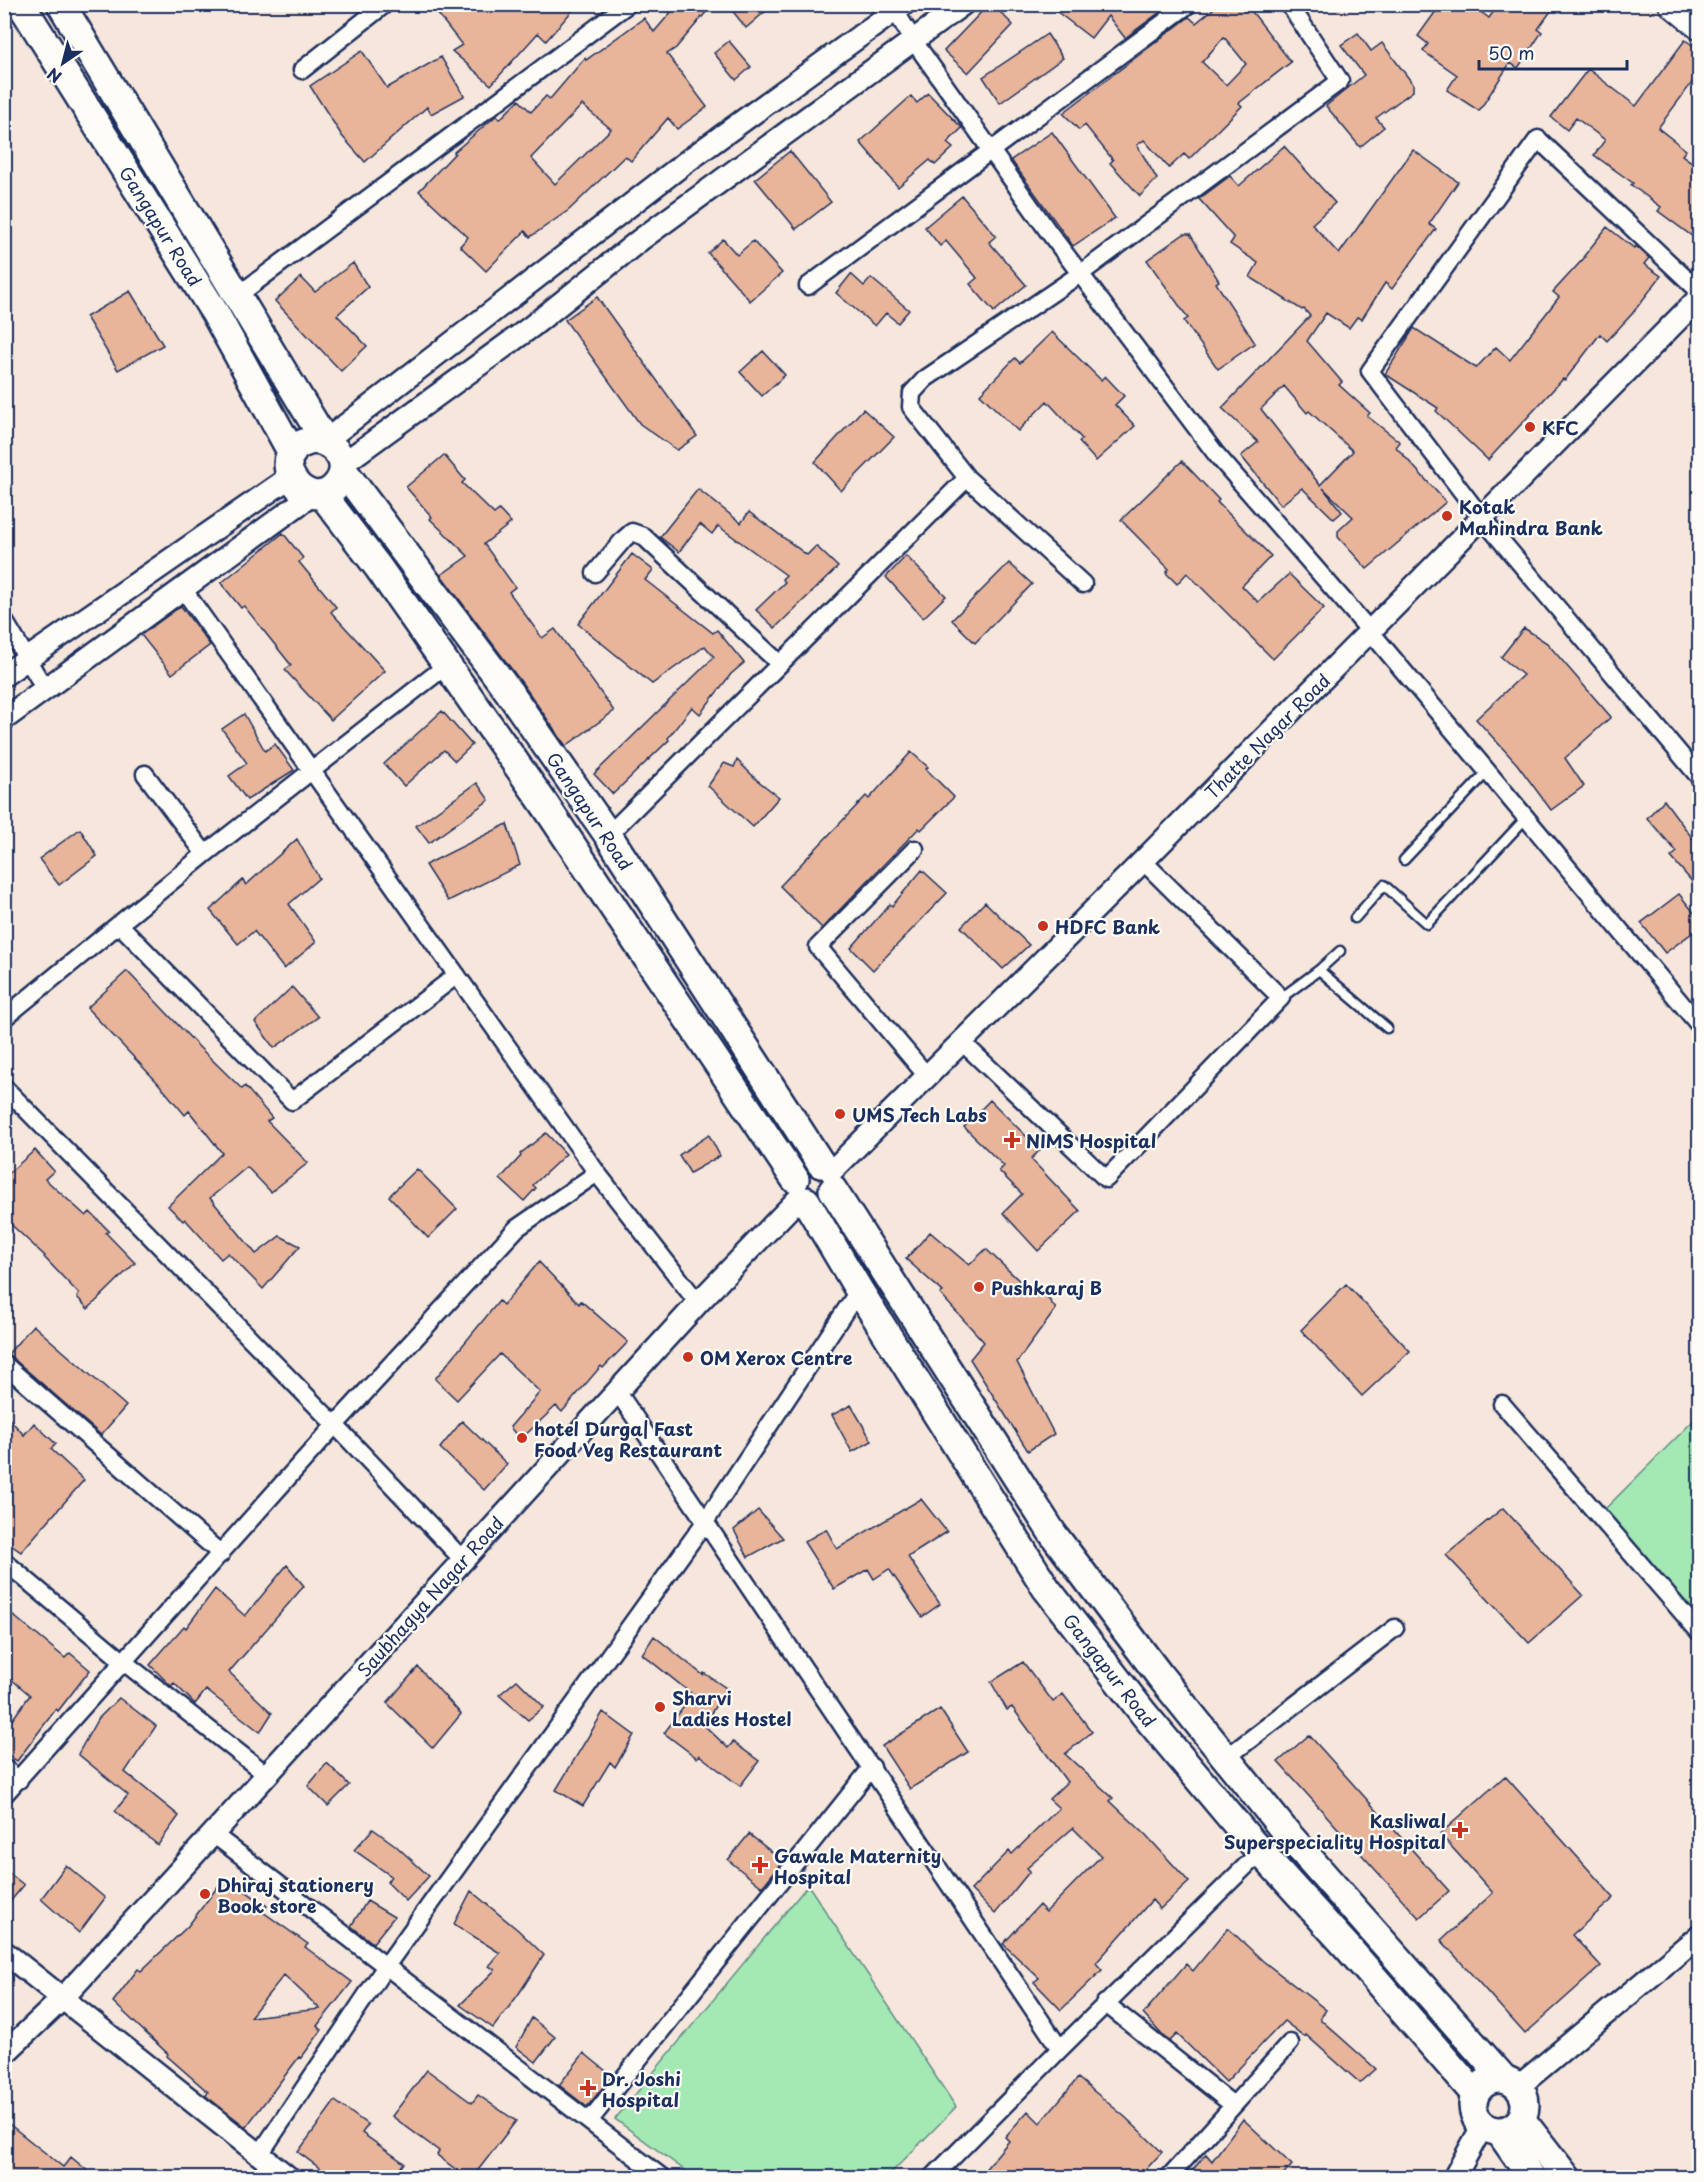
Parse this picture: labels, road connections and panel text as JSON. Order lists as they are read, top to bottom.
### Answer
{
  "streets": {
    "main road": ["Gangapur Road"],
    "street": ["Thatte Nagar Road", "Saubhagya Nagar Road"]
  },
  "crossings": [
    ["Gangapur Road", "Thatte Nagar Road"],
    ["Gangapur Road", "Saubhagya Nagar Road"],
    ["Thatte Nagar Road", "Saubhagya Nagar Road"]
  ],
  "places": {
    "other": [
      "KFC",
      "Kotak Mahindra Bank",
      "HDFC Bank",
      "UMS Tech Labs",
      "Pushkaraj B",
      "OM Xerox Centre",
      "hotel Durga| Fast Food Veg Restaurant",
      "Sharvi Ladies Hostel",
      "Dhiraj stationery Book store"
    ],
    "health": [
      "NIMS Hospital",
      "Kasliwal Superspeciality Hospital",
      "Gawale Maternity Hospital",
      "Dr. Joshi Hospital"
    ]
  },
  "scale_bar": "50 m",
  "north": "bottom left"
}
